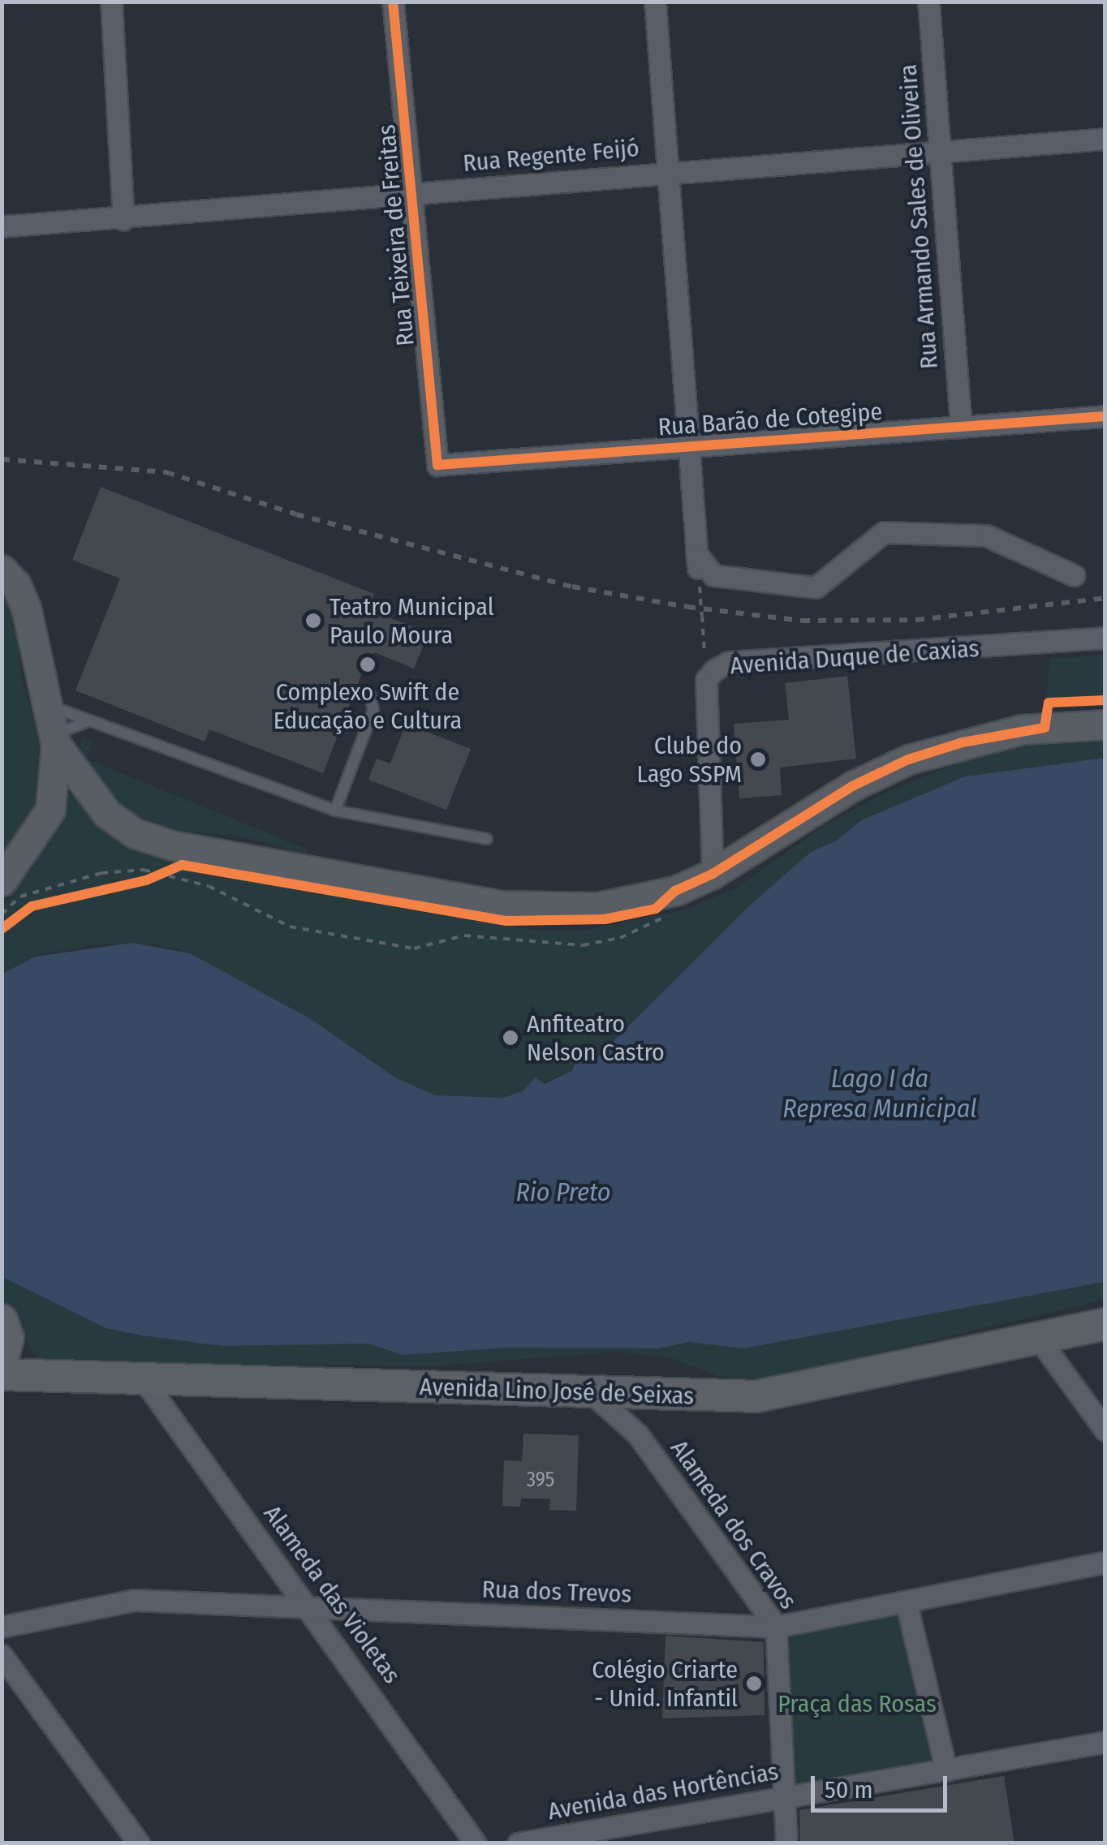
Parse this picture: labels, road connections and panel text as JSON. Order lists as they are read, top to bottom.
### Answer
{
  "streets": {
    "main road": ["Avenida Lino José de Seixas"],
    "street": [
      "Rua Regente Feijó",
      "Rua Armando Sales de Oliveira",
      "Rua Teixeira de Freitas",
      "Rua Barão de Cotegipe",
      "Avenida Duque de Caxias",
      "Alameda dos Cravos",
      "Rua dos Trevos",
      "Alameda das Violetas",
      "Avenida das Hortências"
    ]
  },
  "crossings": [
    ["Rua Regente Feijó", "Rua Armando Sales de Oliveira"],
    ["Rua Regente Feijó", "Rua Teixeira de Freitas"],
    ["Rua Armando Sales de Oliveira", "Rua Barão de Cotegipe"],
    ["Rua Teixeira de Freitas", "Rua Barão de Cotegipe"],
    ["Avenida Lino José de Seixas", "Alameda dos Cravos"],
    ["Avenida Lino José de Seixas", "Alameda das Violetas"],
    ["Alameda dos Cravos", "Rua dos Trevos"],
    ["Alameda dos Cravos", "Avenida das Hortências"],
    ["Rua dos Trevos", "Alameda das Violetas"]
  ],
  "water": ["Lago I da Represa Municipal", "Rio Preto"],
  "parks": ["Praça das Rosas"],
  "places": [
    "Teatro Municipal Paulo Moura",
    "Complexo Swift de Educação e Cultura",
    "Clube do Lago SSPM",
    "Anfiteatro Nelson Castro",
    "Colégio Criarte - Unid. Infantil"
  ],
  "house_numbers": ["395"],
  "scale_bar": "50 m"
}
